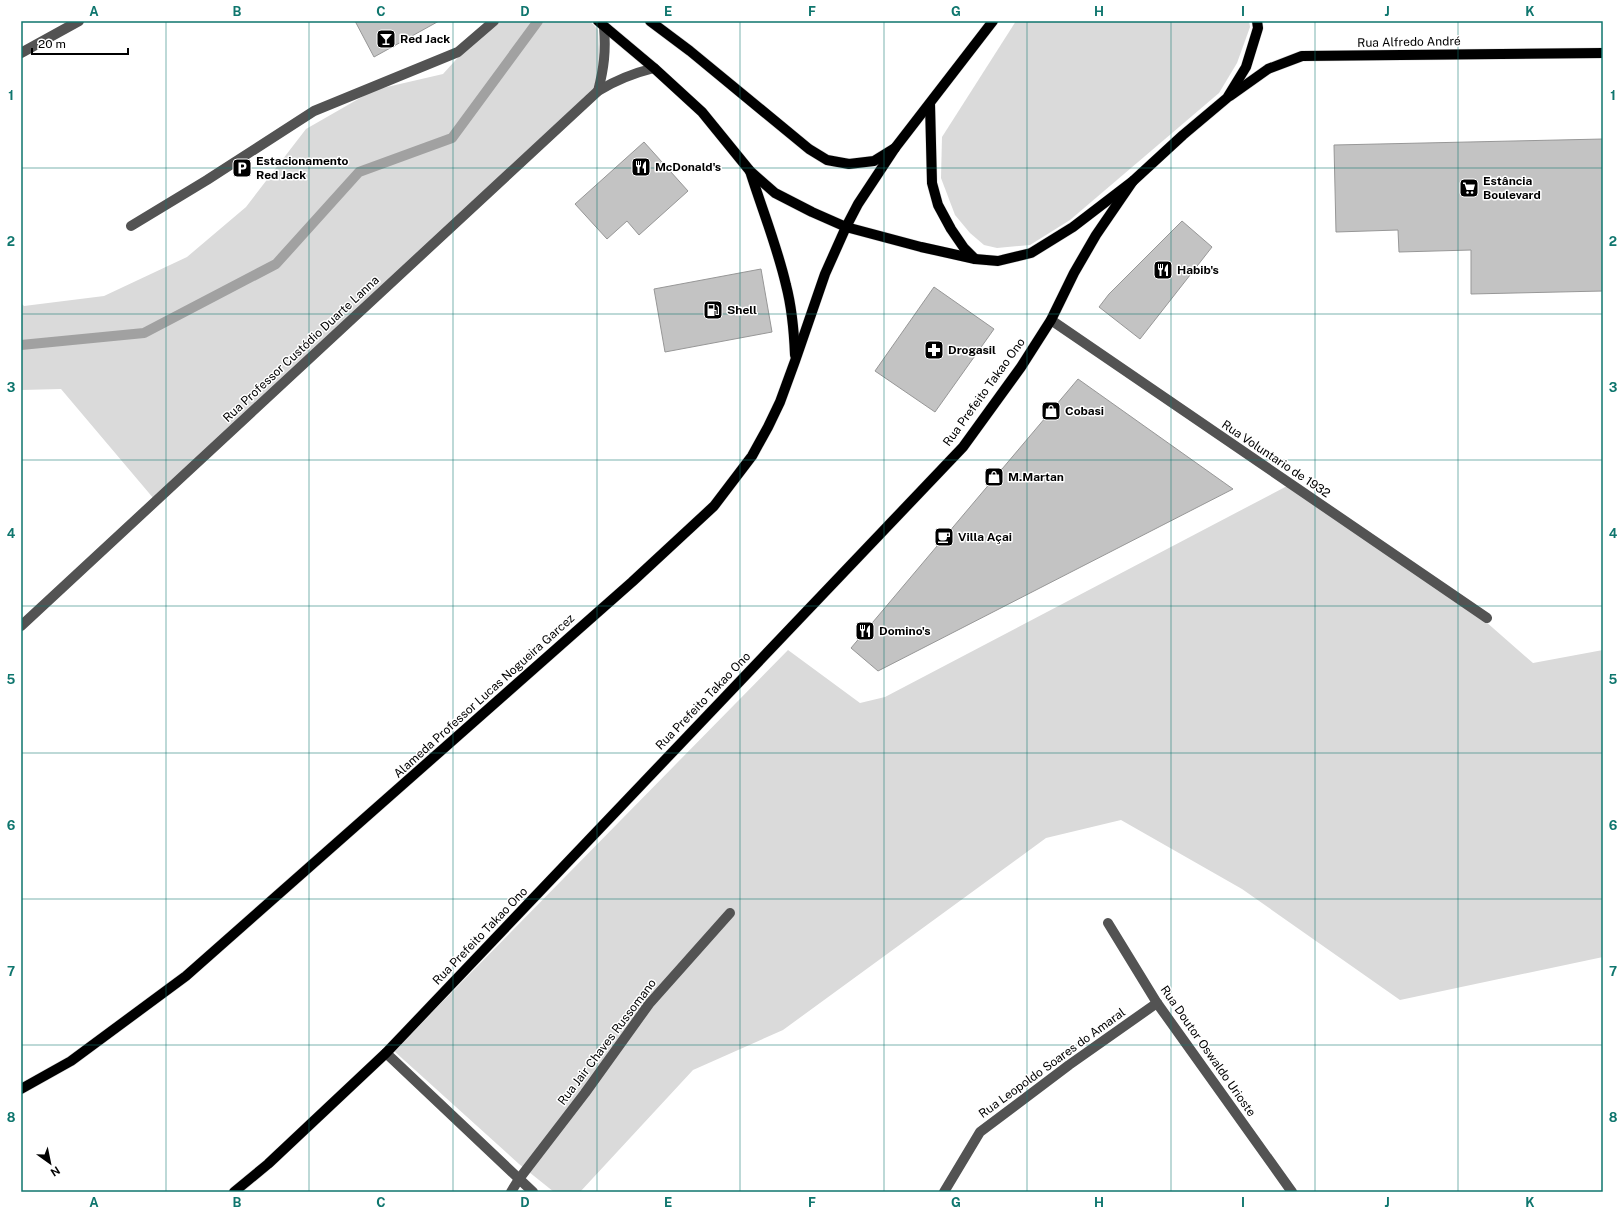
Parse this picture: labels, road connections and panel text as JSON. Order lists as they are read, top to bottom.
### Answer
{
  "streets": {
    "main road": ["Rua Alfredo André", "Rua Prefeito Takao Ono", "Alameda Professor Lucas Nogueira Garcez"],
    "street": [
      "Rua Professor Custódio Duarte Lanna",
      "Rua Voluntario de 1932",
      "Rua Jair Chaves Russomano",
      "Rua Doutor Oswaldo Urioste",
      "Rua Leopoldo Soares do Amaral"
    ]
  },
  "crossings": [
    ["Rua Prefeito Takao Ono", "Rua Voluntario de 1932"],
    ["Rua Doutor Oswaldo Urioste", "Rua Leopoldo Soares do Amaral"]
  ],
  "places": {
    "bar": ["Red Jack"],
    "restaurant": ["McDonald's", "Habib's", "Domino's"],
    "parking": ["Estacionamento Red Jack"],
    "supermarket": ["Estância Boulevard"],
    "fuel station": ["Shell"],
    "pharmacy": ["Drogasil"],
    "shop": ["Cobasi", "M.Martan"],
    "cafe": ["Villa Açai"]
  },
  "scale_bar": "20 m",
  "north": "bottom right",
  "grid": {
    "columns": [
      "A",
      "B",
      "C",
      "D",
      "E",
      "F",
      "G",
      "H",
      "I",
      "J",
      "K"
    ],
    "rows": [
      "1",
      "2",
      "3",
      "4",
      "5",
      "6",
      "7",
      "8"
    ]
  }
}
